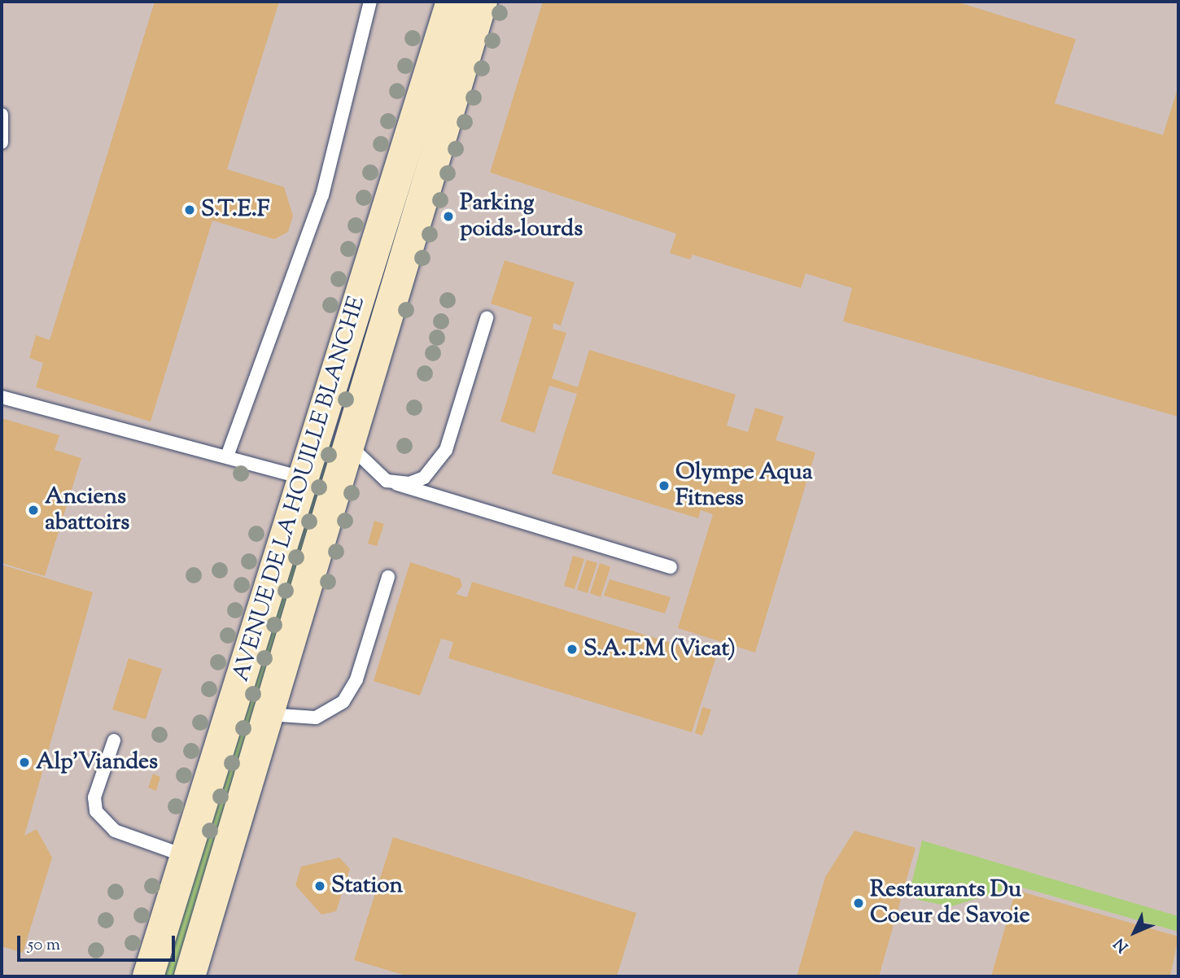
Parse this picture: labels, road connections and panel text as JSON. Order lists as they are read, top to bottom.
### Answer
{
  "streets": {
    "main road": ["AVENUE DE LA HOUILLE BLANCHE"]
  },
  "places": [
    "S.T.E.F",
    "Parking poids-lourds",
    "Olympe Aqua Fitness",
    "Anciens abattoirs",
    "S.A.T.M (Vicat)",
    "Alp'Viandes",
    "Station",
    "Restaurants Du Coeur de Savoie"
  ],
  "scale_bar": "50 m",
  "north": "bottom left"
}
